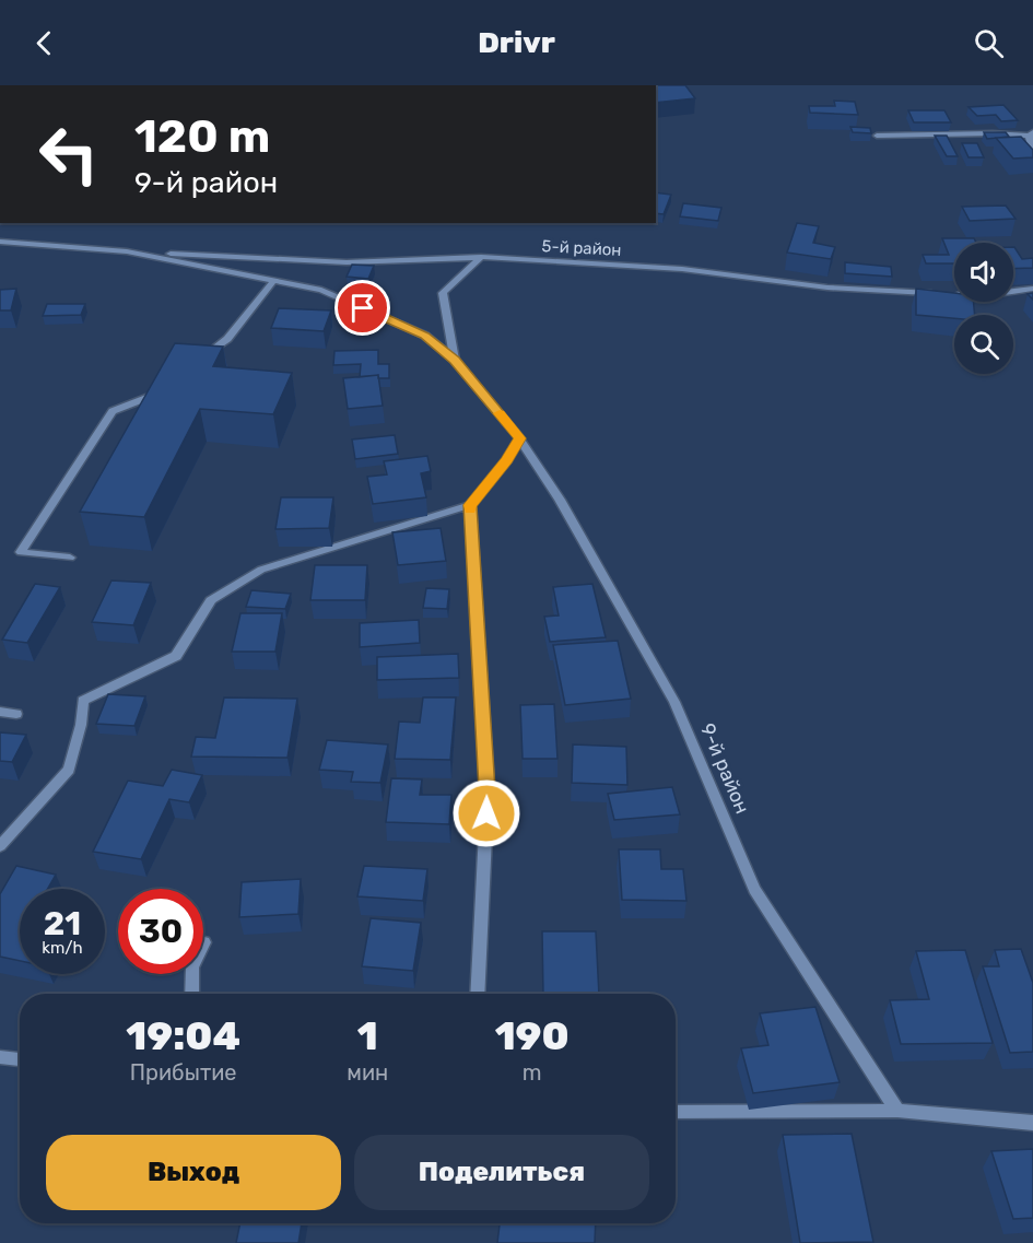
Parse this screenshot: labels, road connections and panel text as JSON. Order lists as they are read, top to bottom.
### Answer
{
  "streets": {
    "street": ["5-й район", "9-й район"]
  },
  "crossings": [
    ["5-й район", "9-й район"]
  ],
  "page": {
    "header": "Drivr",
    "turn": ["120 m", "9-й район"],
    "speed": "21 km/h",
    "limit": "30",
    "eta": [
      "19:04",
      "Прибытие",
      "1",
      "мин",
      "190",
      "m"
    ],
    "buttons": ["Выход", "Поделиться"]
  }
}
